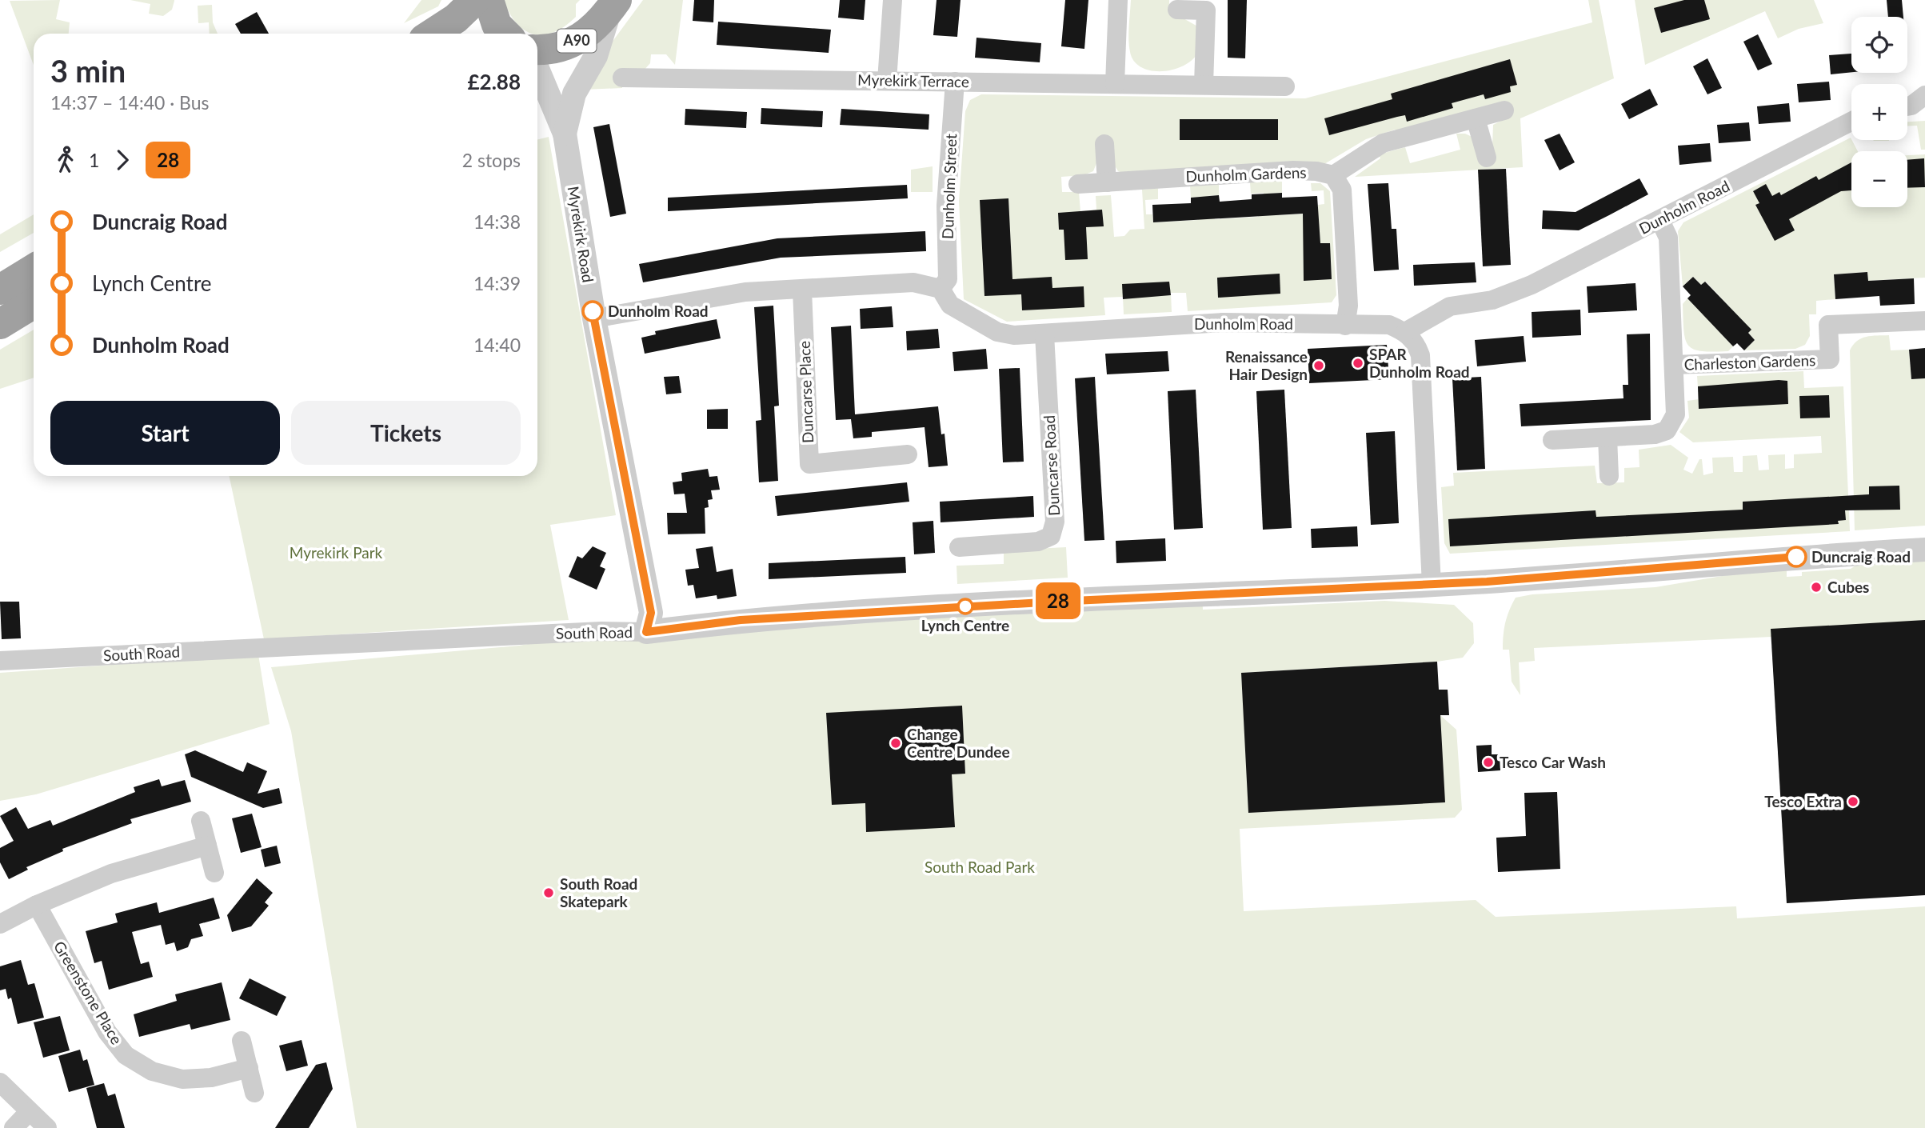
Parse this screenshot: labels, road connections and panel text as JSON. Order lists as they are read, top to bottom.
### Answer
{
  "streets": {
    "highway": ["A90"],
    "street": [
      "Myrekirk Terrace",
      "Dunholm Gardens",
      "Dunholm Street",
      "Dunholm Road",
      "Myrekirk Road",
      "Charleston Gardens",
      "Duncarse Place",
      "Duncarse Road",
      "South Road",
      "Greenstone Place"
    ]
  },
  "crossings": [
    ["A90", "Myrekirk Road"],
    ["Myrekirk Terrace", "Dunholm Street"],
    ["Dunholm Street", "Dunholm Road"],
    ["Dunholm Road", "Duncarse Road"],
    ["Myrekirk Road", "South Road"]
  ],
  "parks": ["Myrekirk Park", "South Road Park"],
  "places": [
    "Dunholm Road",
    "SPAR Dunholm Road",
    "Renaissance Hair Design",
    "Duncraig Road",
    "Cubes",
    "Lynch Centre",
    "Change Centre Dundee",
    "Tesco Car Wash",
    "Tesco Extra",
    "South Road Skatepark"
  ],
  "lines": ["bus line 28"],
  "page": {
    "on_map": "28",
    "map_buttons": ["+", "−"],
    "heading": ["3 min", "14:37 – 14:40 · Bus", "£2.88"],
    "legs": ["1", "28", "2 stops"],
    "list": [
      {
        "name": "Duncraig Road",
        "value": "14:38"
      },
      {
        "name": "Lynch Centre",
        "value": "14:39"
      },
      {
        "name": "Dunholm Road",
        "value": "14:40"
      }
    ],
    "buttons": ["Start", "Tickets"]
  }
}
